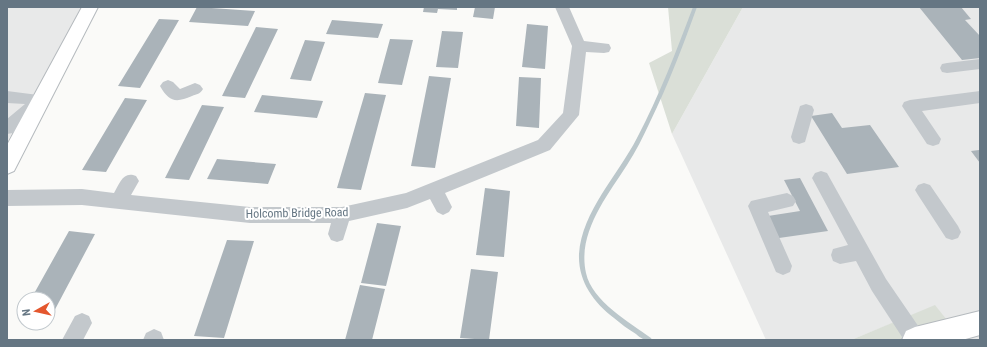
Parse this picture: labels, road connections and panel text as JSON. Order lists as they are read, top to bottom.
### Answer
{
  "streets": {
    "street": ["Holcomb Bridge Road"]
  },
  "north": "left"
}
